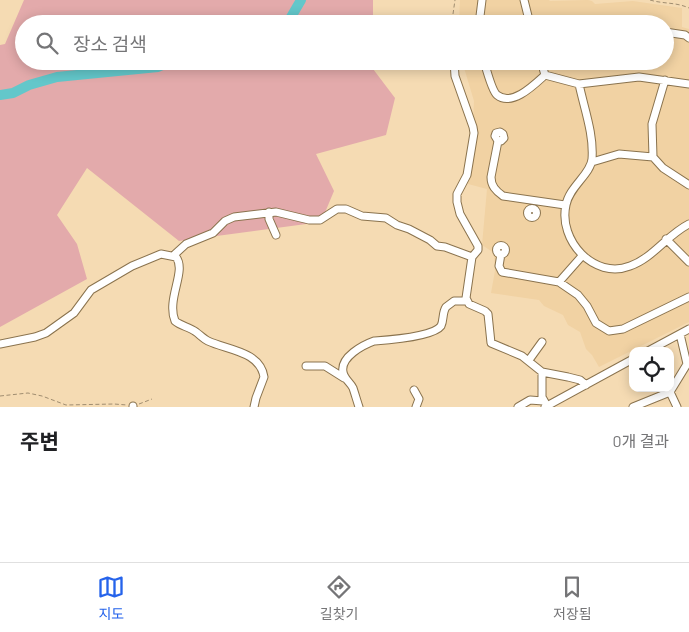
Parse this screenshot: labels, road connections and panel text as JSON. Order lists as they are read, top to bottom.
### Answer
{
  "page": {
    "search": "장소 검색",
    "heading": ["주변", "0개 결과"],
    "nav": ["지도", "길찾기", "저장됨"]
  }
}
